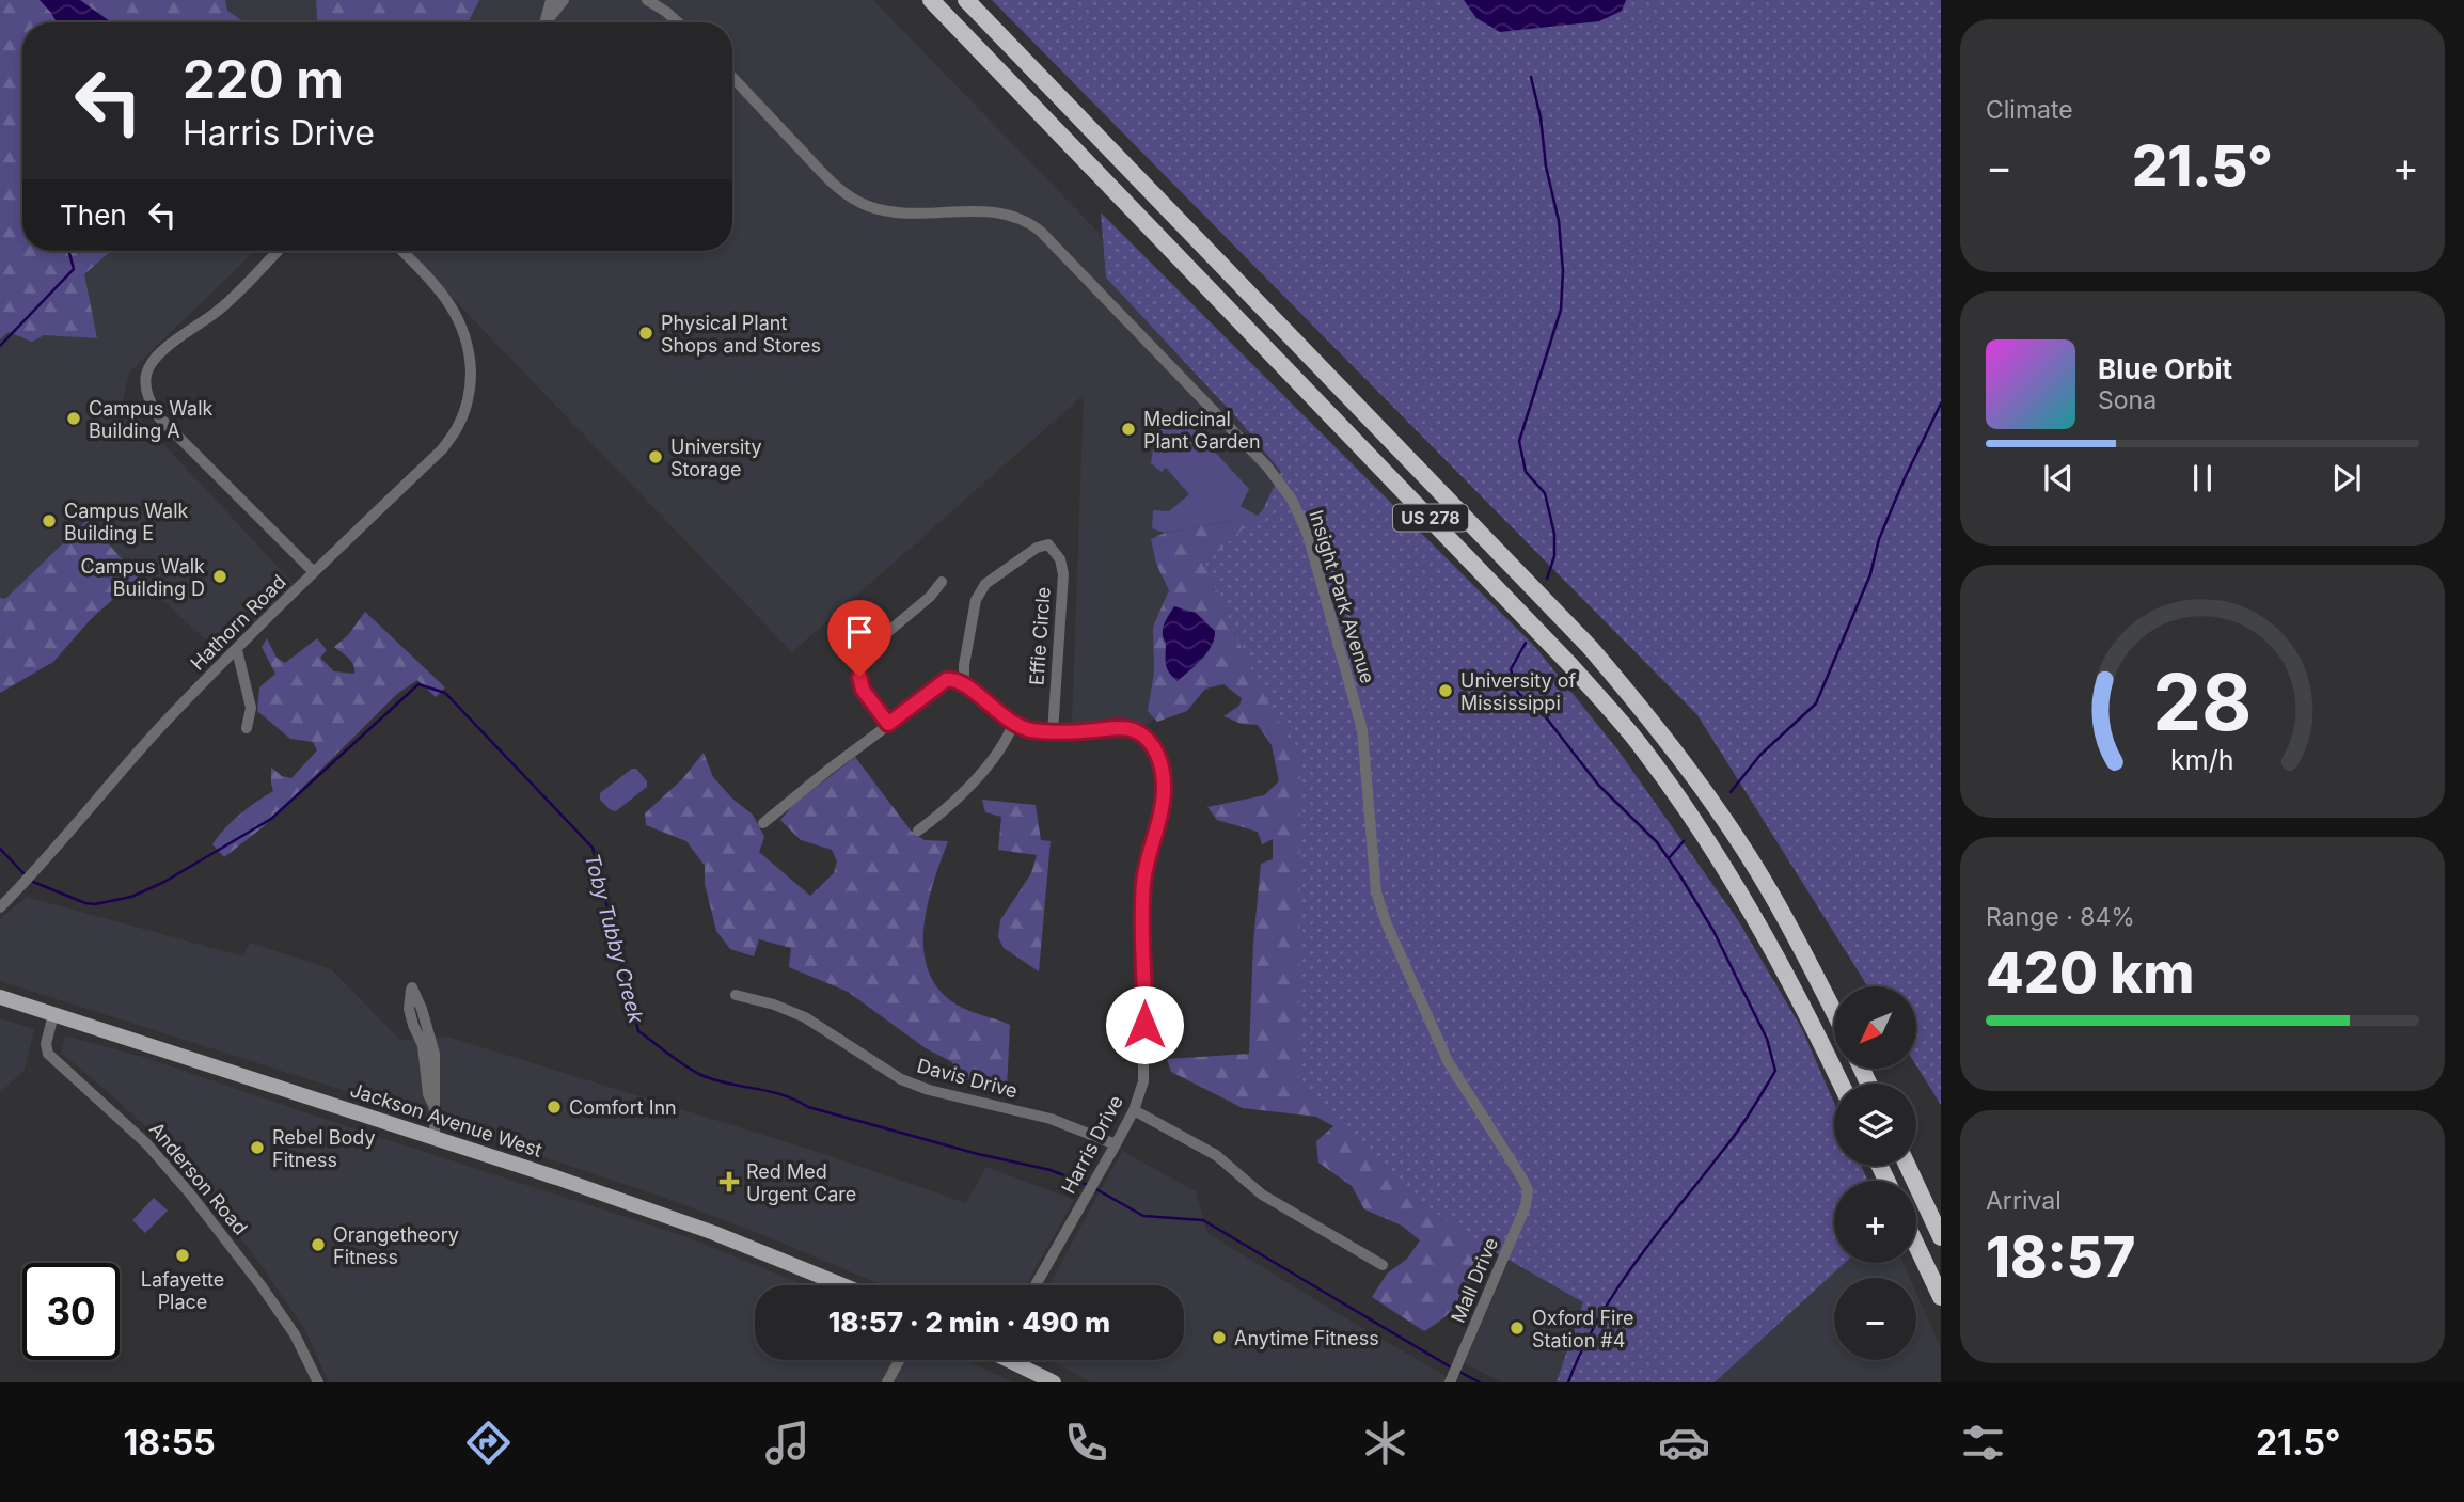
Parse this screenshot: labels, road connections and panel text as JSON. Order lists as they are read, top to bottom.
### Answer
{
  "streets": {
    "highway": ["US 278"],
    "main road": ["Jackson Avenue West"],
    "street": [
      "Insight Park Avenue",
      "Hathorn Road",
      "Effie Circle",
      "Davis Drive",
      "Harris Drive",
      "Anderson Road",
      "Mall Drive"
    ]
  },
  "crossings": [
    ["Insight Park Avenue", "Mall Drive"],
    ["Effie Circle", "Harris Drive"],
    ["Davis Drive", "Harris Drive"],
    ["Jackson Avenue West", "Anderson Road"]
  ],
  "water": ["Toby Tubby Creek"],
  "places": {
    "other": [
      "Physical Plant Shops and Stores",
      "Campus Walk Building A",
      "Medicinal Plant Garden",
      "University Storage",
      "Campus Walk Building E",
      "Campus Walk Building D",
      "University of Mississippi",
      "Comfort Inn",
      "Rebel Body Fitness",
      "Orangetheory Fitness",
      "Lafayette Place",
      "Oxford Fire Station #4",
      "Anytime Fitness"
    ],
    "health": ["Red Med Urgent Care"]
  },
  "north": "bottom left",
  "page": {
    "tile": [
      "Climate",
      ["Range · 84%", "420 km"],
      ["Arrival", "18:57"]
    ],
    "turn": ["220 m", "Harris Drive"],
    "heat": ["−", "21.5°", "+"],
    "then": "Then",
    "song": ["Blue Orbit", "Sona"],
    "map_buttons": ["+", "−"],
    "limit": "30",
    "trip": "18:57 · 2 min · 490 m",
    "tabs": ["18:55", "21.5°"],
    "gauge": ["28", "km/h"]
  }
}
